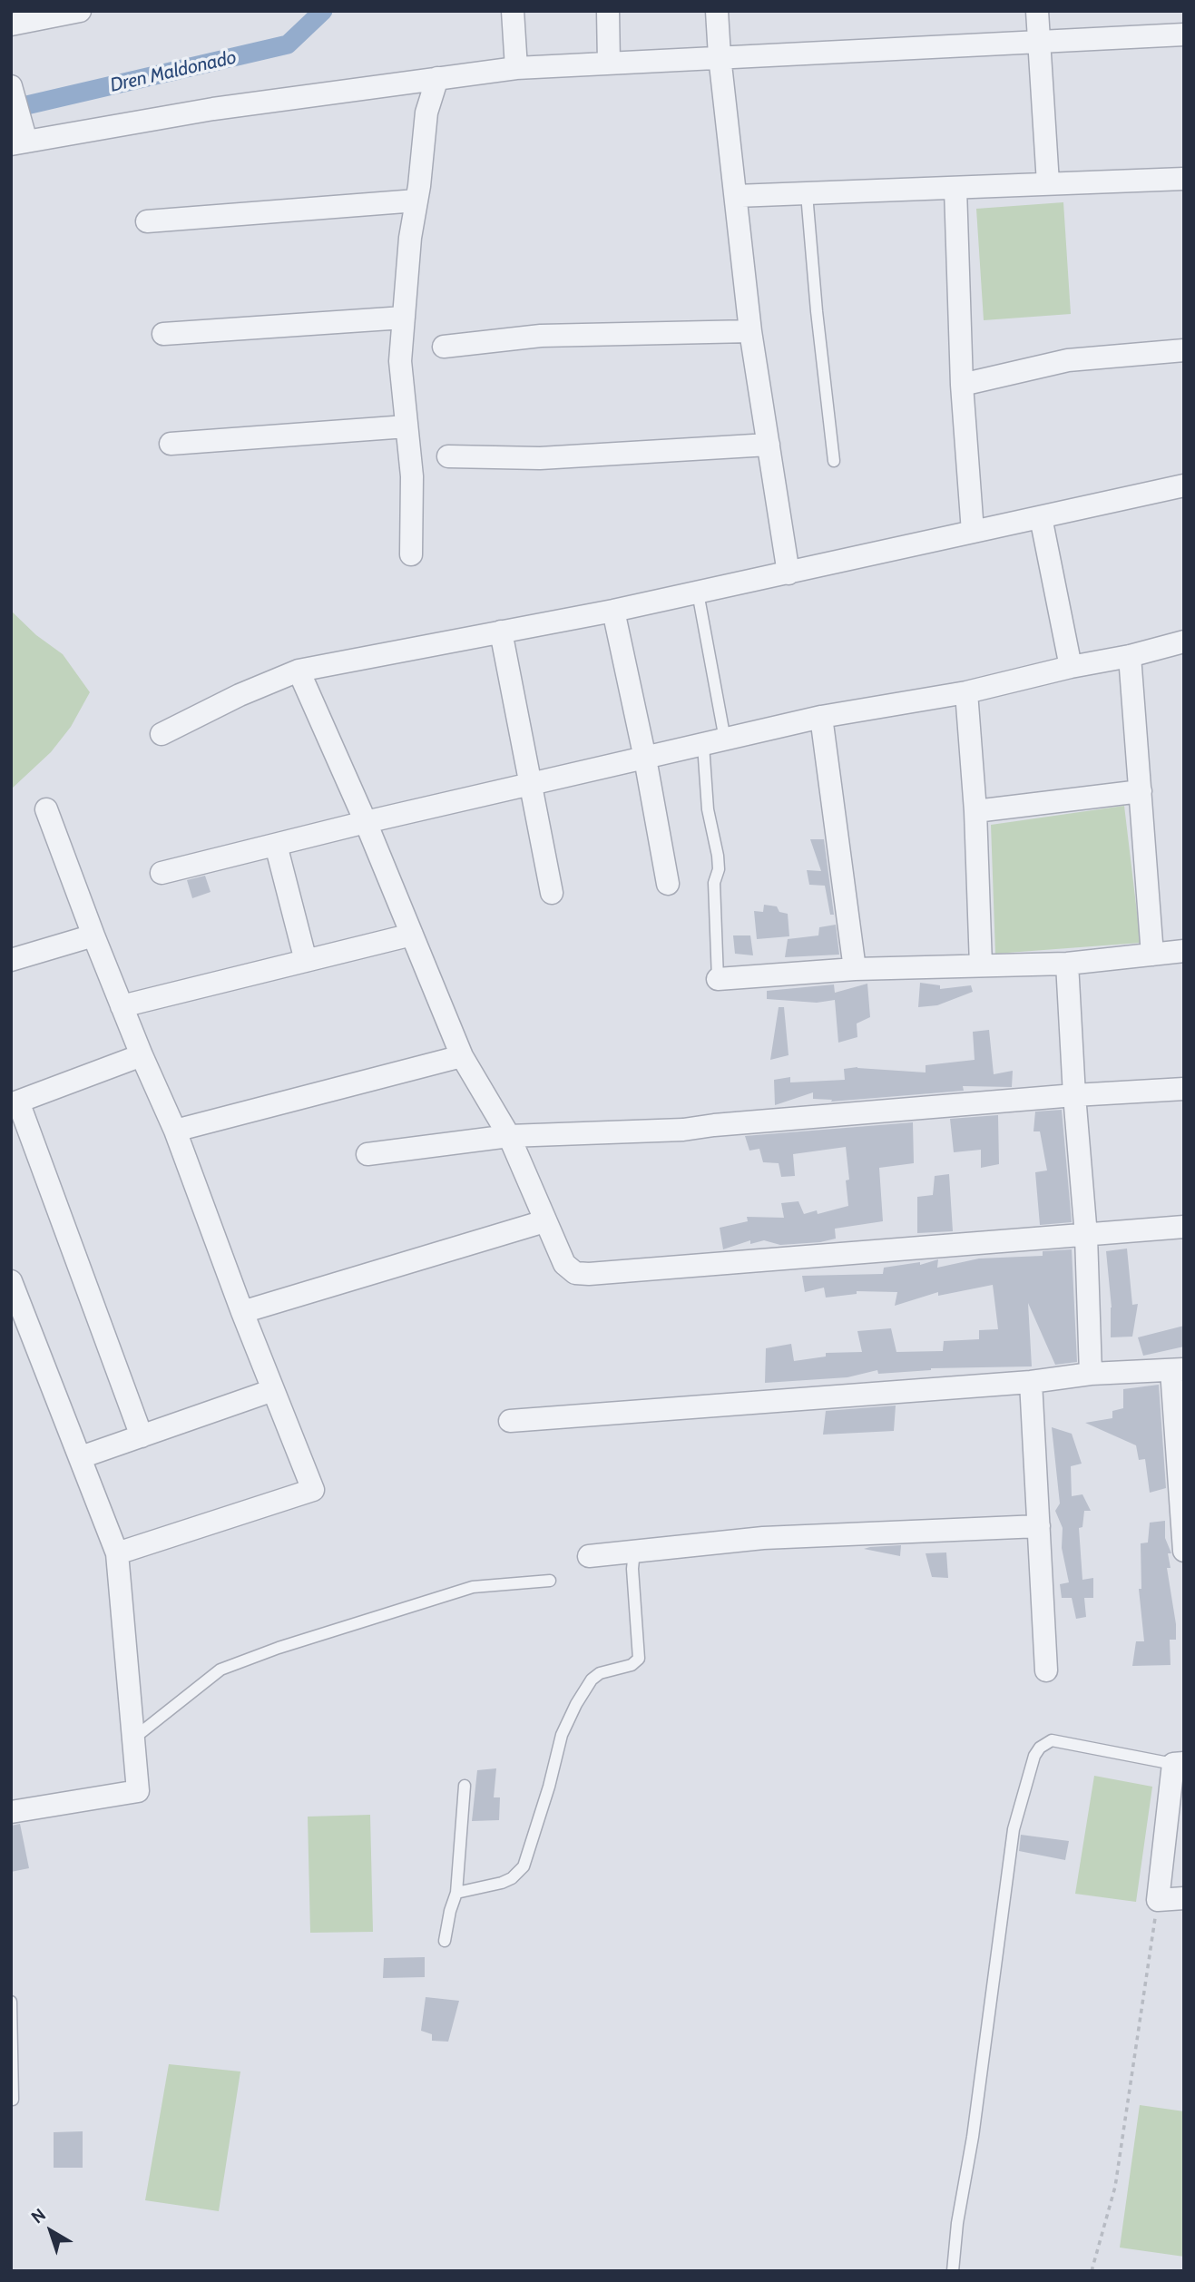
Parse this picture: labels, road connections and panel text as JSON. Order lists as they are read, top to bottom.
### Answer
{
  "water": ["Dren Maldonado"],
  "north": "top left"
}
